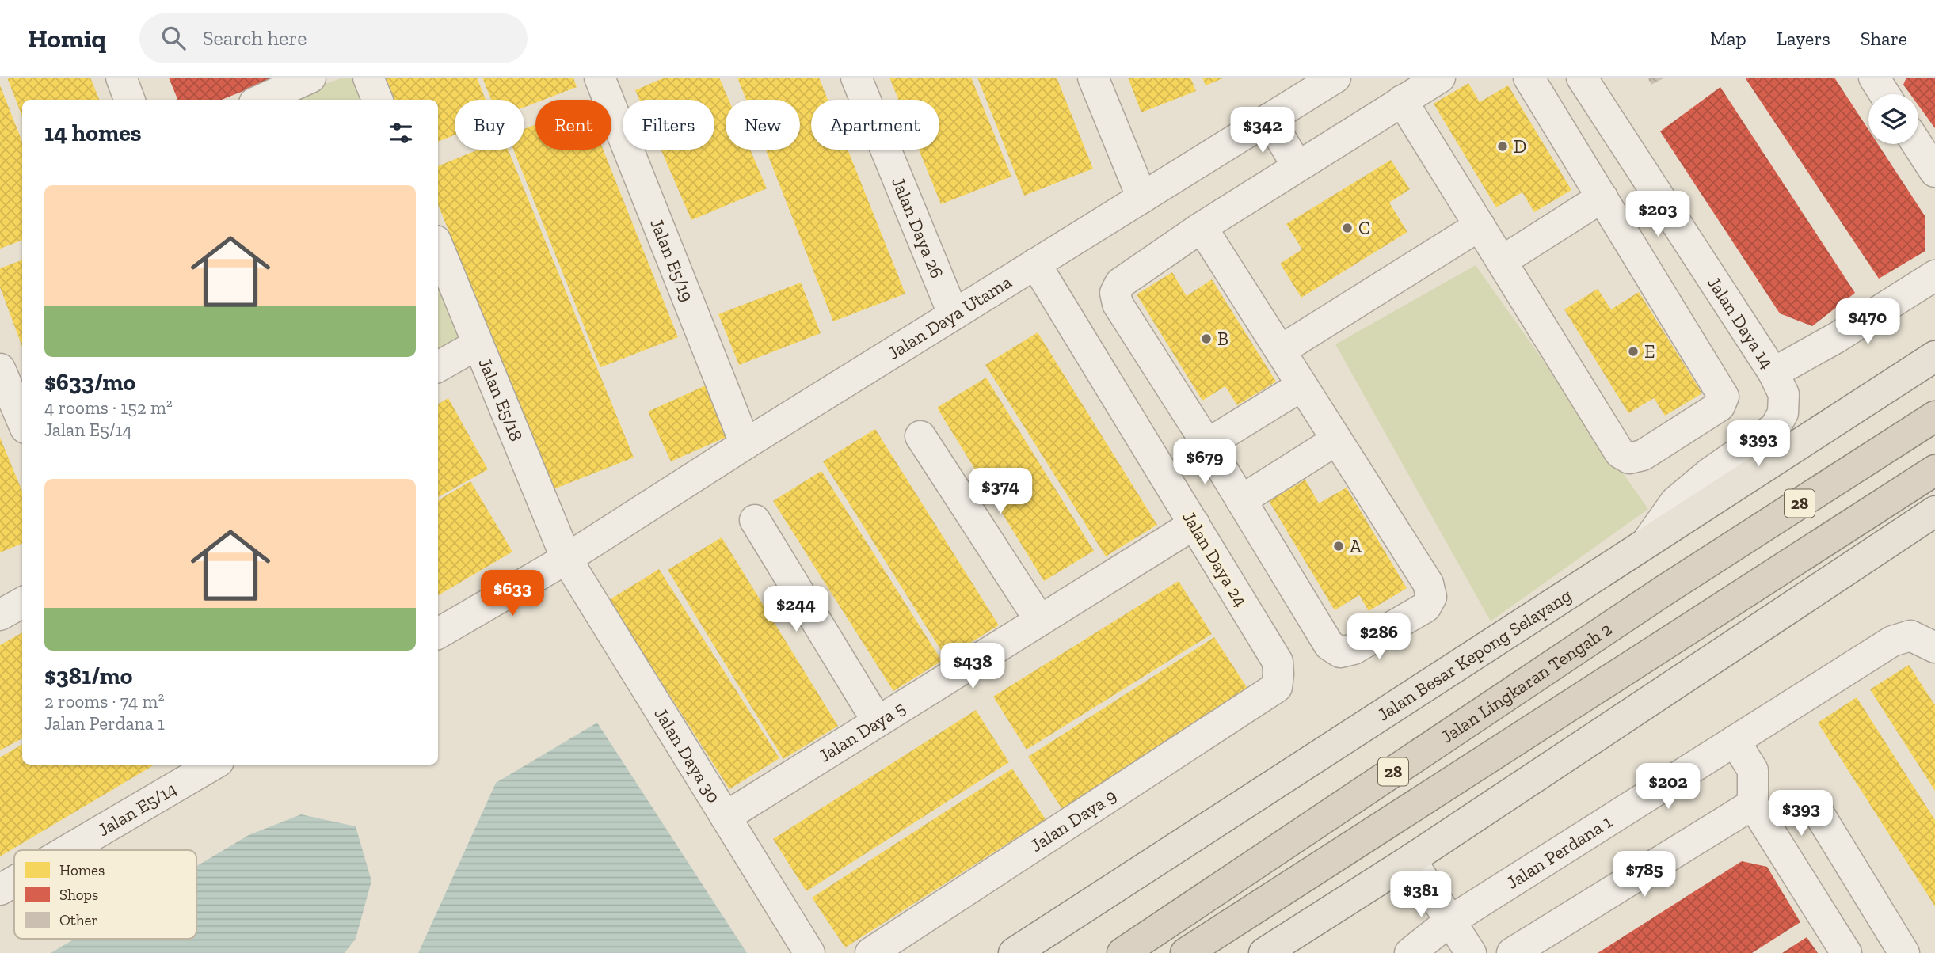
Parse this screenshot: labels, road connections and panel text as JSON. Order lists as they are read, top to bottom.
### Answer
{
  "streets": {
    "highway": ["28", "Jalan Lingkaran Tengah 2"],
    "main road": ["Jalan Besar Kepong Selayang"],
    "street": [
      "Jalan Daya 26",
      "Jalan E5/19",
      "Jalan Daya Utama",
      "Jalan Daya 14",
      "Jalan E5/18",
      "Jalan Daya 24",
      "Jalan Daya 5",
      "Jalan Daya 30",
      "Jalan E5/14",
      "Jalan Daya 9",
      "Jalan Perdana 1"
    ]
  },
  "crossings": [
    ["Jalan Daya 26", "Jalan Daya Utama"],
    ["Jalan E5/19", "Jalan Daya Utama"],
    ["Jalan Daya Utama", "Jalan E5/18"],
    ["Jalan Daya Utama", "Jalan Daya 24"],
    ["Jalan Daya Utama", "Jalan Daya 30"],
    ["Jalan Daya 14", "Jalan Besar Kepong Selayang"],
    ["Jalan E5/18", "Jalan Daya 30"],
    ["Jalan Daya 24", "Jalan Daya 5"],
    ["Jalan Daya 24", "Jalan Daya 9"],
    ["Jalan Daya 5", "Jalan Daya 30"]
  ],
  "places": [
    "D",
    "C",
    "B",
    "E",
    "A"
  ],
  "legend": ["Homes", "Shops", "Other"],
  "page": {
    "header": "Homiq",
    "search": "Search here",
    "nav": ["Map", "Layers", "Share"],
    "chip": [
      "Buy",
      "Rent",
      "Filters",
      "New",
      "Apartment"
    ],
    "heading": "14 homes",
    "price": [
      "$342",
      "$203",
      "$470",
      "$393",
      "$679",
      "$374",
      "$633",
      "$244",
      "$286",
      "$438",
      "$202",
      "$393",
      "$785",
      "$381"
    ],
    "list": [
      {
        "name": "$633/mo",
        "note": "4 rooms · 152 m² · Jalan E5/14"
      },
      {
        "name": "$381/mo",
        "note": "2 rooms · 74 m² · Jalan Perdana 1"
      }
    ]
  }
}
